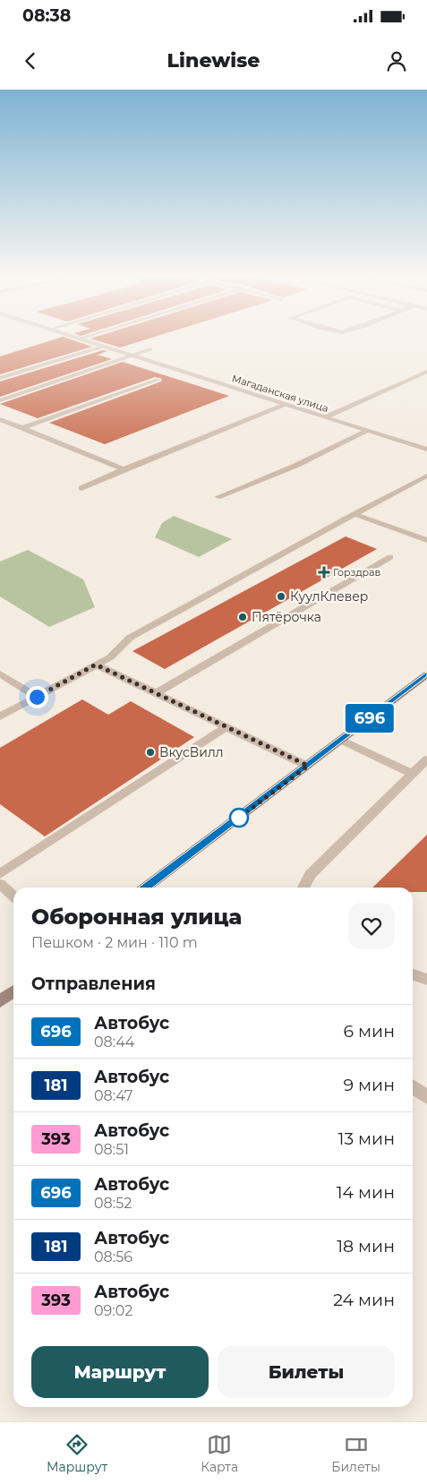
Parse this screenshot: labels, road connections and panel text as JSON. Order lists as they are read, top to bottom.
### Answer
{
  "streets": {
    "street": ["Магаданская улица"]
  },
  "places": {
    "health": ["Горздрав"],
    "other": ["КуулКлевер", "Пятёрочка", "ВкусВилл"]
  },
  "lines": ["bus line 696"],
  "page": {
    "status": "08:38",
    "header": "Linewise",
    "on_map": "696",
    "heading": [
      ["Оборонная улица", "Пешком · 2 мин · 110 m"],
      "Отправления"
    ],
    "list": [
      {
        "mark": "696",
        "name": "Автобус",
        "note": "08:44",
        "value": "6 мин"
      },
      {
        "mark": "181",
        "name": "Автобус",
        "note": "08:47",
        "value": "9 мин"
      },
      {
        "mark": "393",
        "name": "Автобус",
        "note": "08:51",
        "value": "13 мин"
      },
      {
        "mark": "696",
        "name": "Автобус",
        "note": "08:52",
        "value": "14 мин"
      },
      {
        "mark": "181",
        "name": "Автобус",
        "note": "08:56",
        "value": "18 мин"
      },
      {
        "mark": "393",
        "name": "Автобус",
        "note": "09:02",
        "value": "24 мин"
      }
    ],
    "buttons": ["Маршрут", "Билеты"],
    "tabs": ["Маршрут", "Карта", "Билеты"]
  }
}
